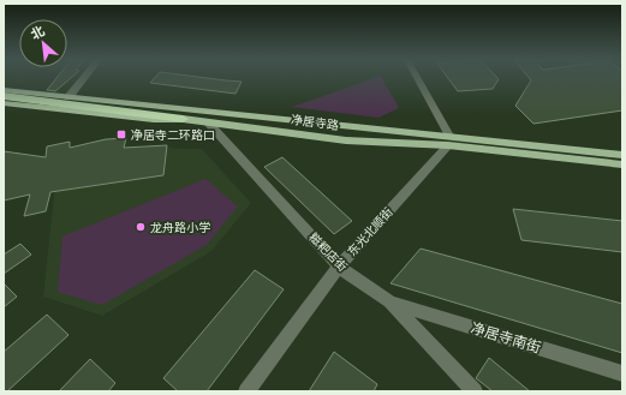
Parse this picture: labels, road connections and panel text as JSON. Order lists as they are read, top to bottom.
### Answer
{
  "streets": {
    "main road": ["净居寺路"],
    "street": ["东光北顺街", "糍粑店街", "净居寺南街"]
  },
  "crossings": [
    ["净居寺路", "东光北顺街"],
    ["净居寺路", "糍粑店街"],
    ["东光北顺街", "糍粑店街"],
    ["糍粑店街", "净居寺南街"]
  ],
  "places": {
    "transit": ["净居寺二环路口"],
    "other": ["龙舟路小学"]
  },
  "north": "top left"
}
